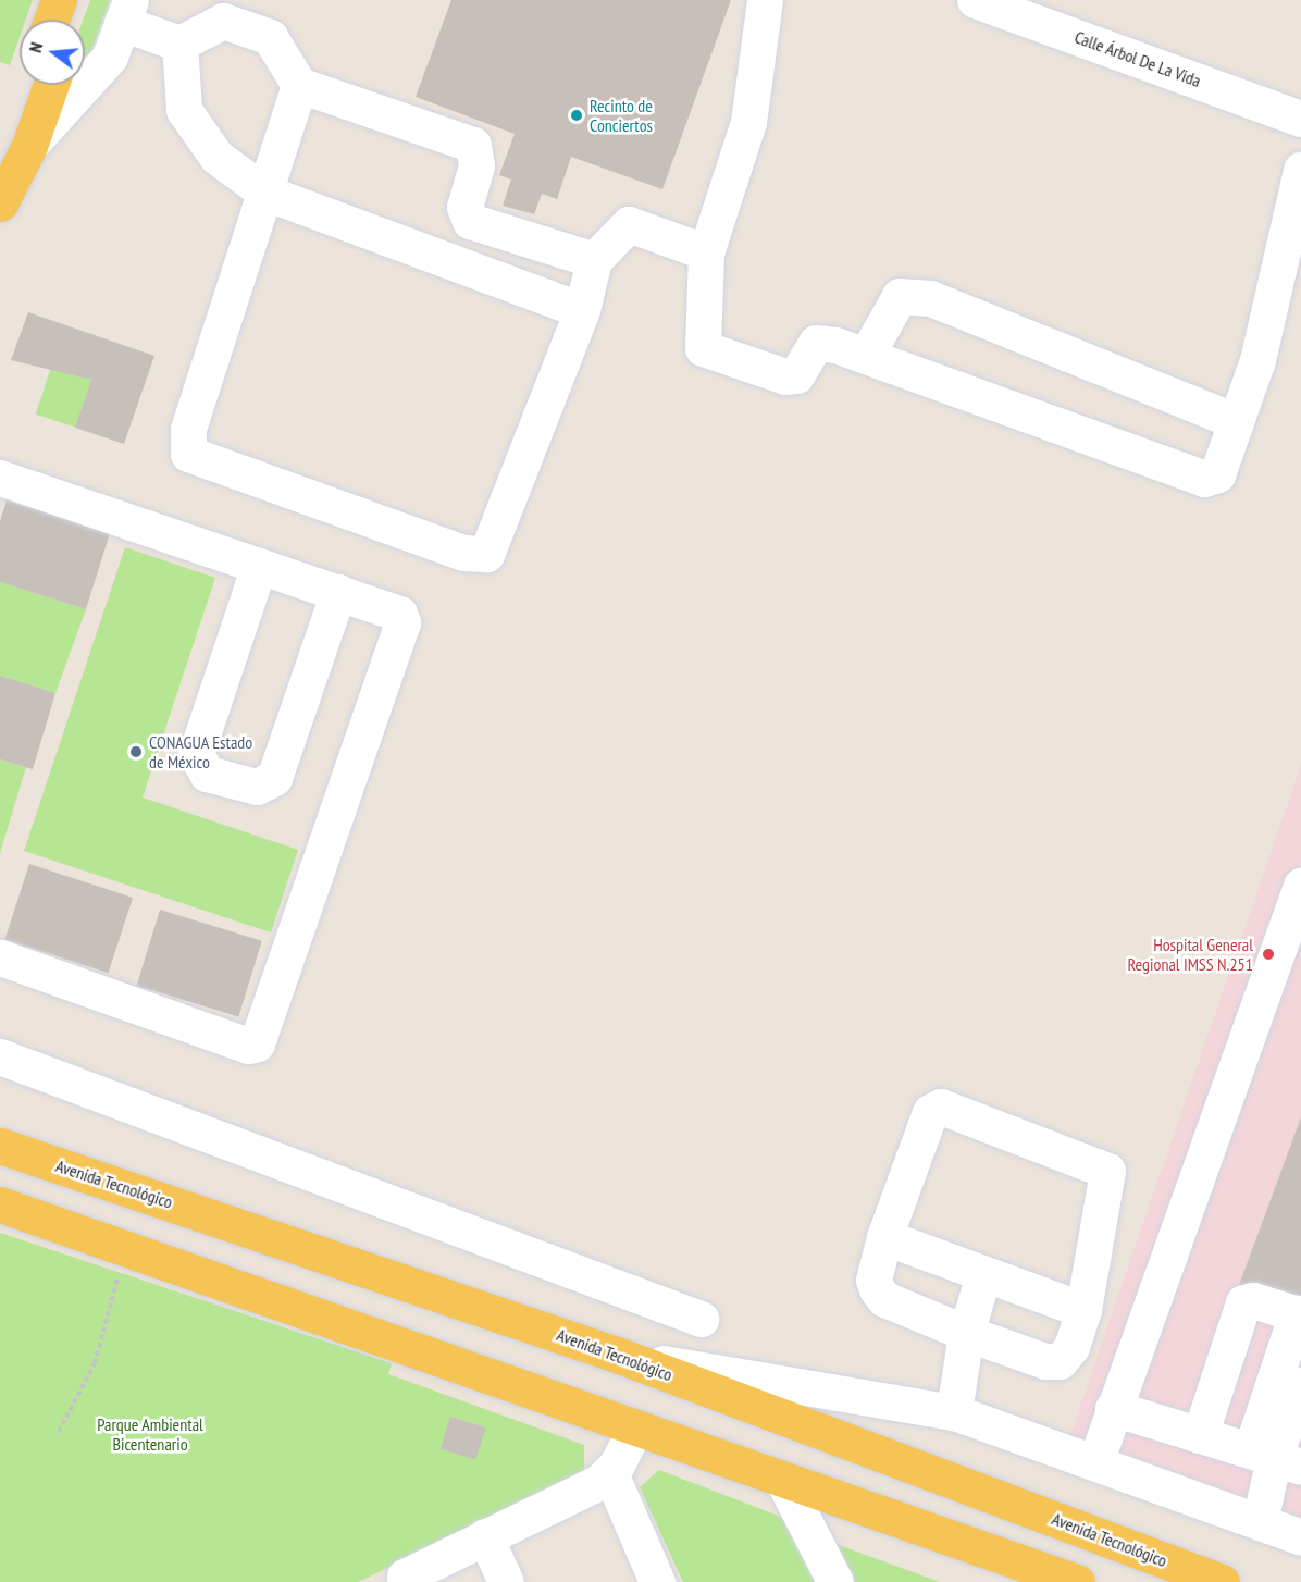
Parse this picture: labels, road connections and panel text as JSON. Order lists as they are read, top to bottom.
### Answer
{
  "streets": {
    "main road": ["Avenida Tecnológico"],
    "street": ["Calle Árbol De La Vida"]
  },
  "parks": ["Parque Ambiental Bicentenario"],
  "places": ["Recinto de Conciertos", "CONAGUA Estado de México", "Hospital General Regional IMSS N.251"],
  "north": "left"
}
